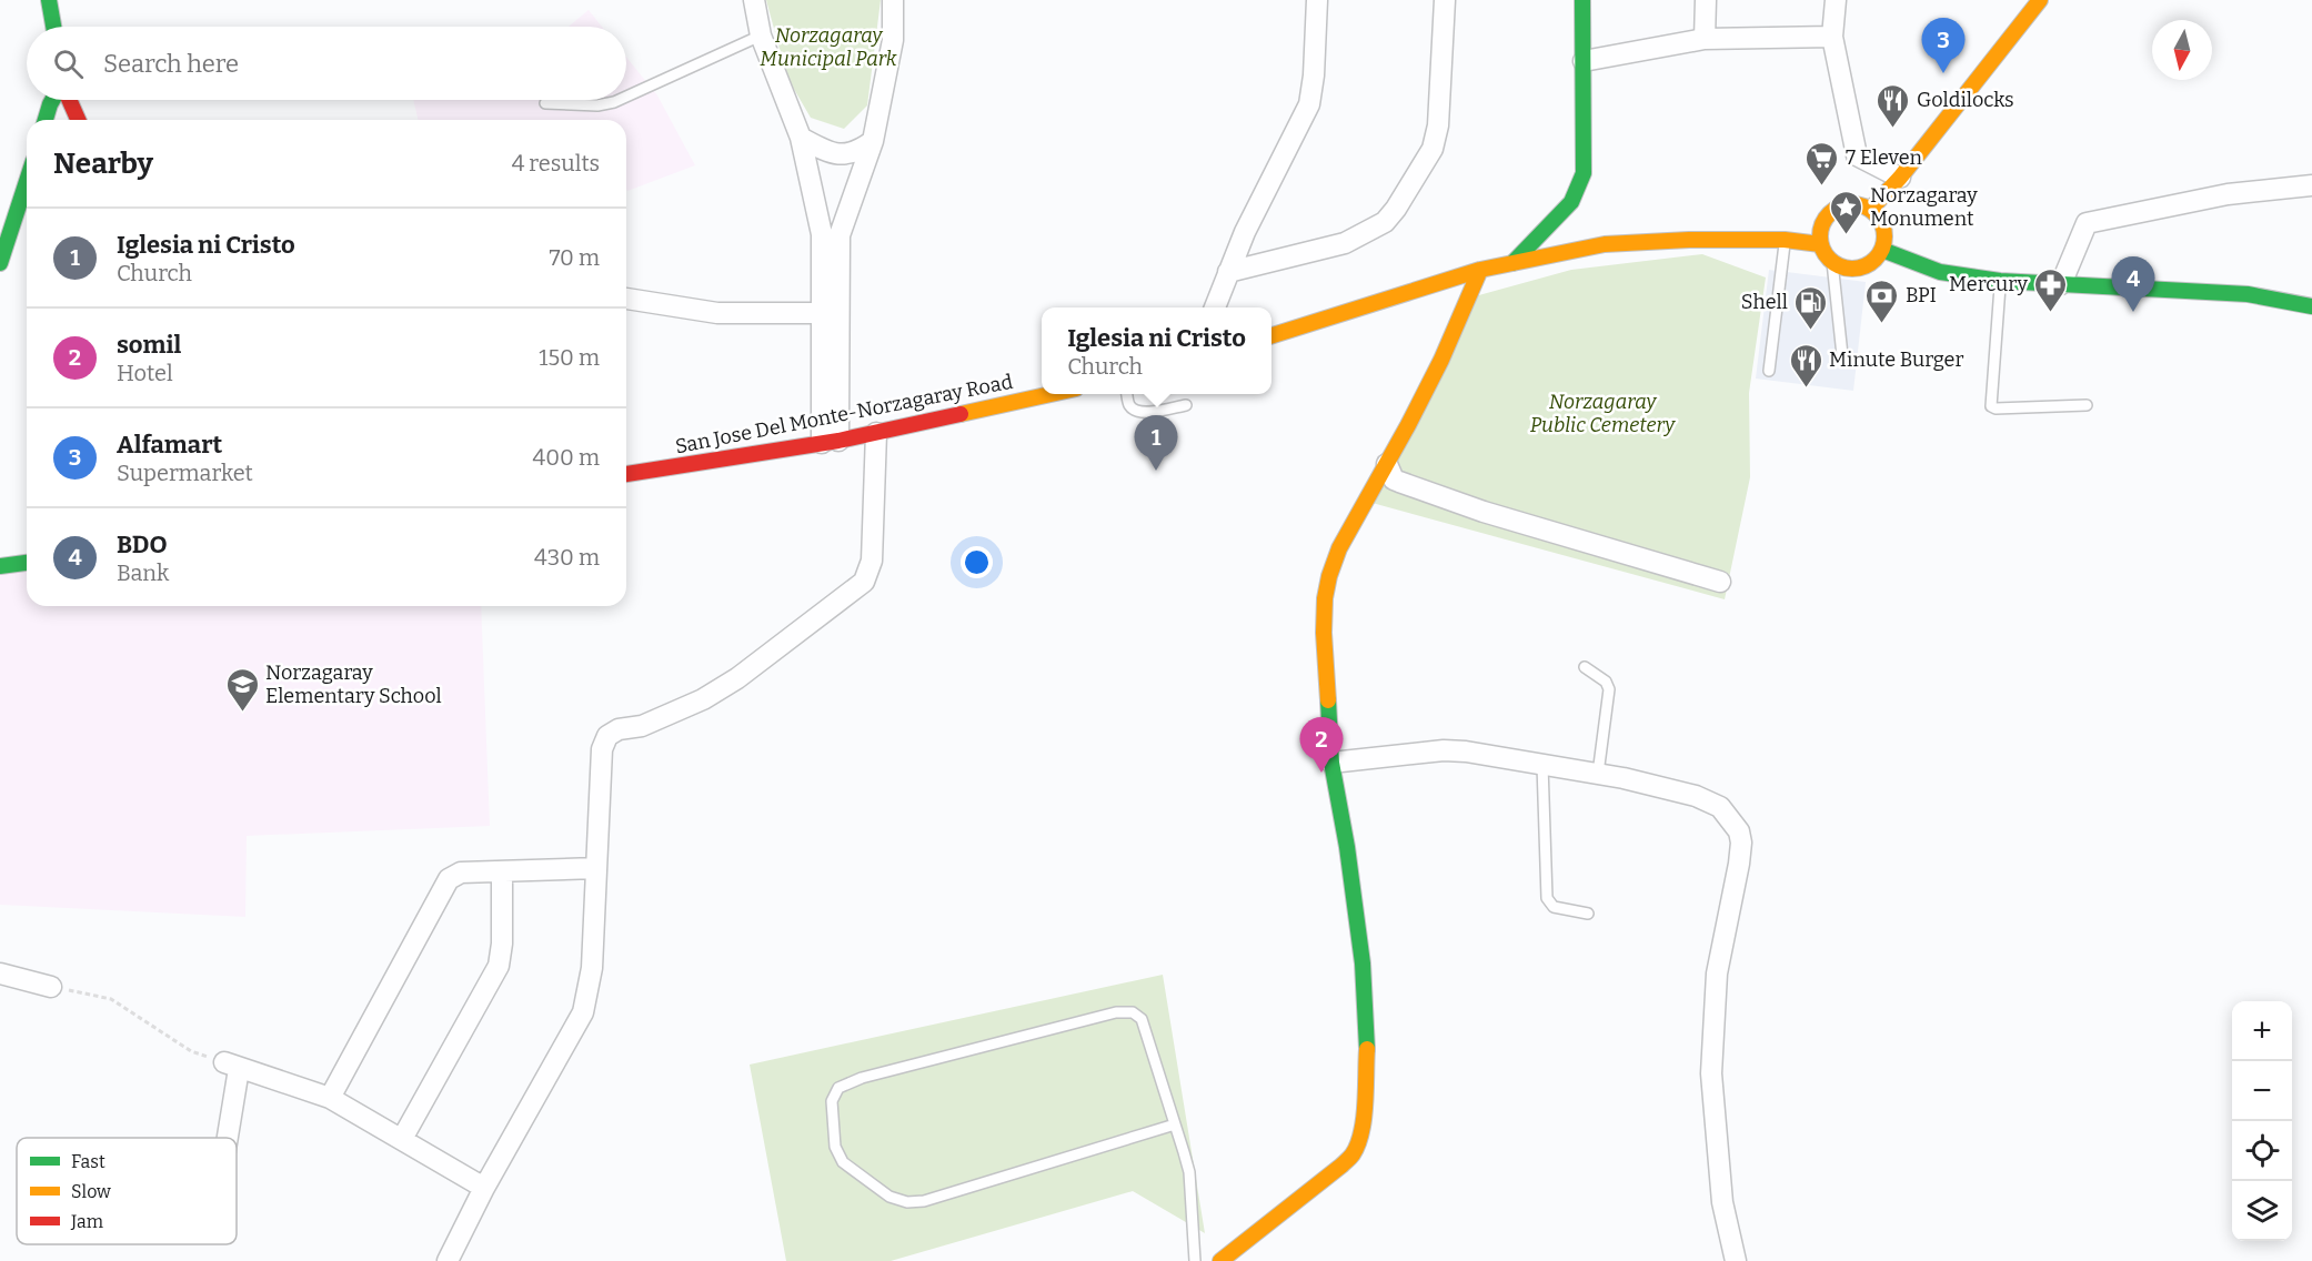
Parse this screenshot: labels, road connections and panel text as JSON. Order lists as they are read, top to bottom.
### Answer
{
  "streets": {
    "main road": ["San Jose Del Monte-Norzagaray Road"]
  },
  "parks": ["Norzagaray Municipal Park", "Norzagaray Public Cemetery"],
  "places": {
    "restaurant": ["Goldilocks", "Minute Burger"],
    "supermarket": ["7 Eleven"],
    "place": ["Norzagaray Monument"],
    "pharmacy": ["Mercury"],
    "bank": ["BPI"],
    "fuel station": ["Shell"],
    "school or university": ["Norzagaray Elementary School"]
  },
  "legend": ["Fast", "Slow", "Jam"],
  "north": "bottom",
  "page": {
    "pins": [
      "3",
      "4",
      "1",
      "2"
    ],
    "search": "Search here",
    "heading": ["Nearby", "4 results"],
    "list": [
      {
        "mark": "1",
        "name": "Iglesia ni Cristo",
        "note": "Church",
        "value": "70 m"
      },
      {
        "mark": "2",
        "name": "somil",
        "note": "Hotel",
        "value": "150 m"
      },
      {
        "mark": "3",
        "name": "Alfamart",
        "note": "Supermarket",
        "value": "400 m"
      },
      {
        "mark": "4",
        "name": "BDO",
        "note": "Bank",
        "value": "430 m"
      }
    ],
    "popup": ["Iglesia ni Cristo", "Church"],
    "map_buttons": ["+", "−"]
  }
}
